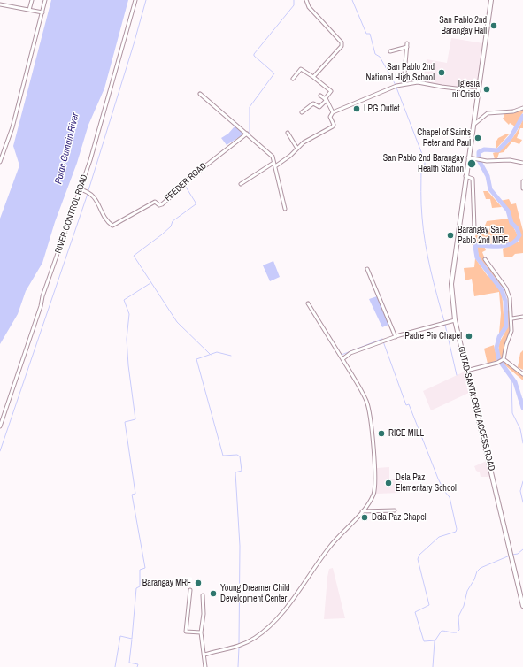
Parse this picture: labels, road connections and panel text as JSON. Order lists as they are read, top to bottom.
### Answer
{
  "streets": {
    "main road": ["GUTAD-SANTA CRUZ ACCESS ROAD"],
    "street": ["FEEDER ROAD", "RIVER CONTROL ROAD"]
  },
  "crossings": [
    ["FEEDER ROAD", "RIVER CONTROL ROAD"]
  ],
  "water": ["Porac Gumain River"],
  "places": [
    "San Pablo 2nd Barangay Hall",
    "San Pablo 2nd National High School",
    "Iglesia ni Cristo",
    "LPG Outlet",
    "Chapel of Saints Peter and Paul",
    "San Pablo 2nd Barangay Health Station",
    "Barangay San Pablo 2nd MRF",
    "Padre Pio Chapel",
    "RICE MILL",
    "Dela Paz Elementary School",
    "Dela Paz Chapel",
    "Barangay MRF",
    "Young Dreamer Child Development Center"
  ]
}
